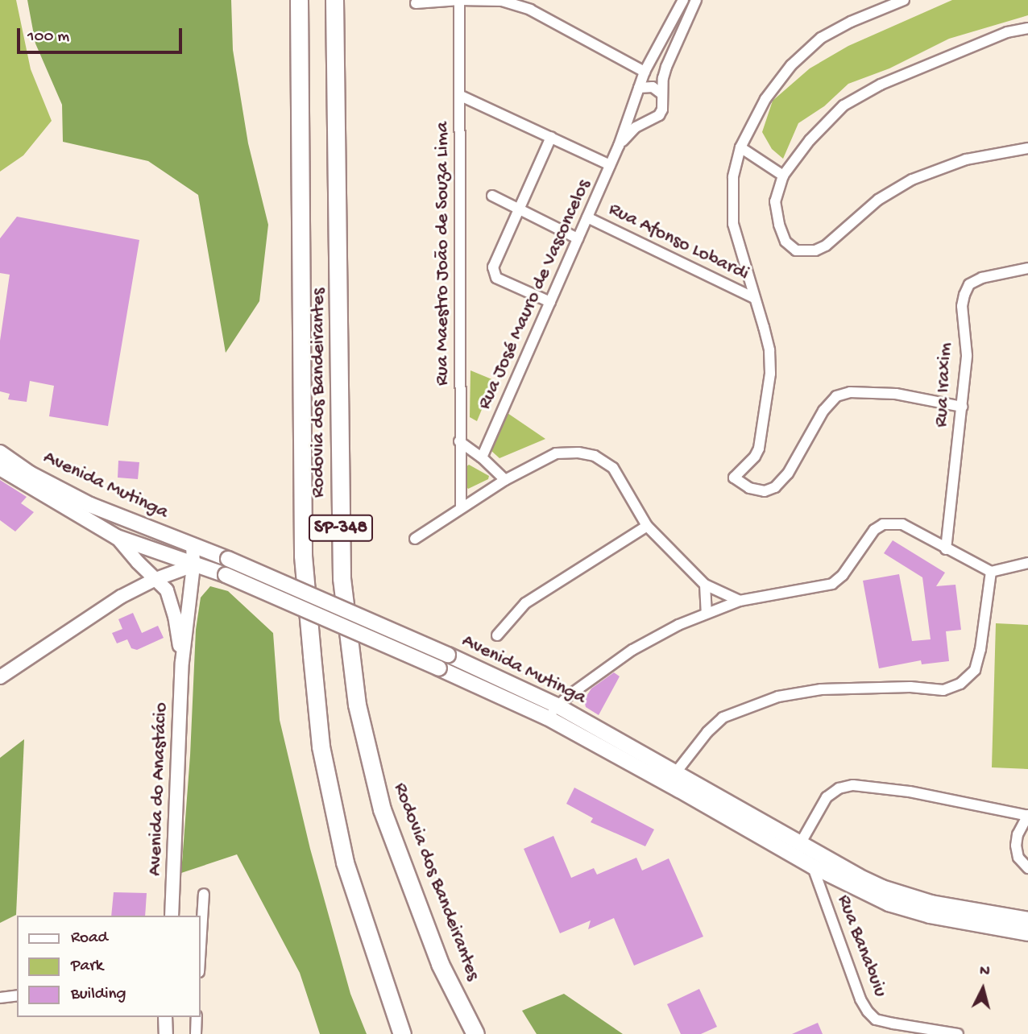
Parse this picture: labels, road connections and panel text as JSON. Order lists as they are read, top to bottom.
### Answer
{
  "streets": {
    "highway": ["Rodovia dos Bandeirantes", "SP-348"],
    "main road": ["Avenida Mutinga", "Avenida do Anastácio"],
    "street": [
      "Rua Afonso Lobardi",
      "Rua Maestro João de Souza Lima",
      "Rua José Mauro de Vasconcelos",
      "Rua Iraxim",
      "Rua Banabuiu"
    ]
  },
  "crossings": [
    ["Rua Afonso Lobardi", "Rua José Mauro de Vasconcelos"],
    ["Avenida Mutinga", "Avenida do Anastácio"],
    ["Avenida Mutinga", "Rua Banabuiu"]
  ],
  "legend": ["Road", "Park", "Building"],
  "scale_bar": "100 m",
  "north": "top"
}
